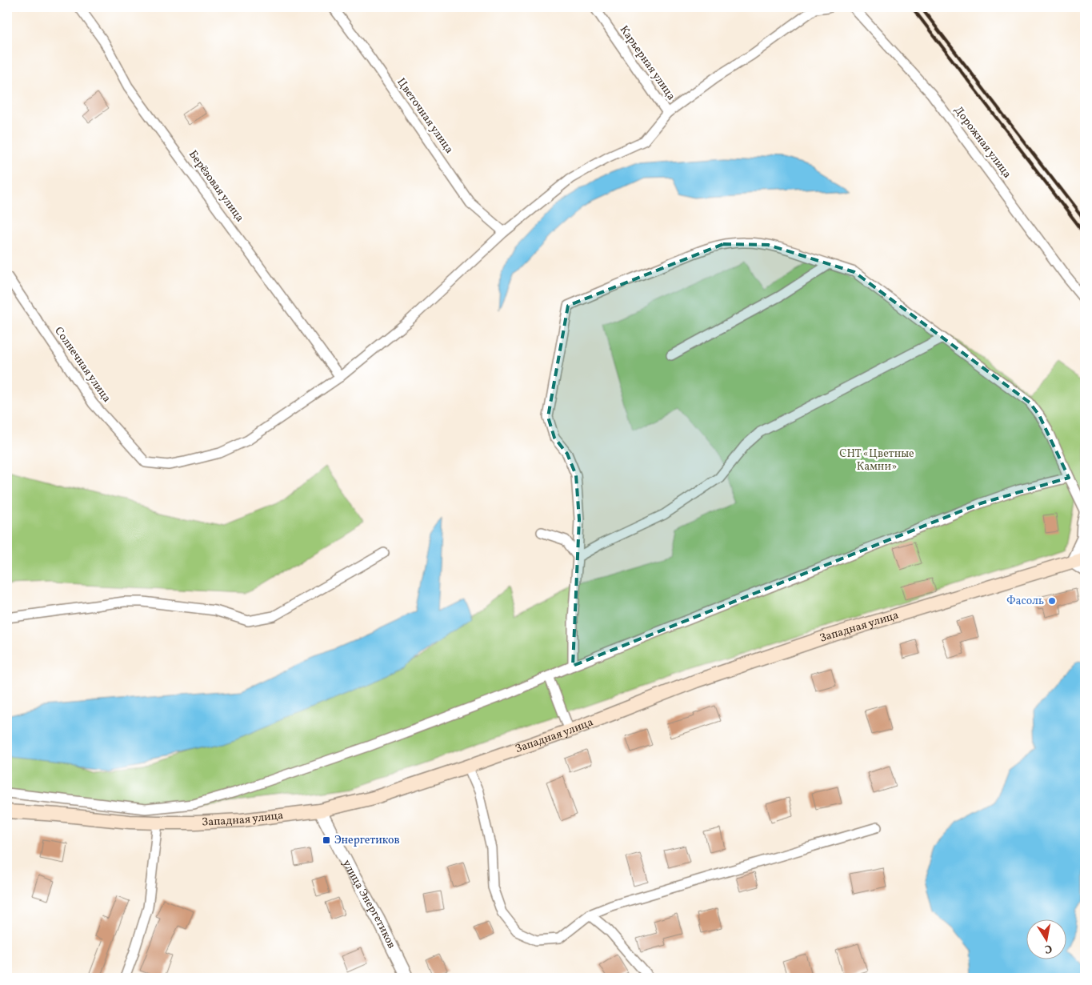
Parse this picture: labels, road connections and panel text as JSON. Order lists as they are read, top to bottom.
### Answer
{
  "streets": {
    "main road": ["Западная улица"],
    "street": [
      "Карьерная улица",
      "Цветочная улица",
      "Дорожная улица",
      "Берёзовая улица",
      "Солнечная улица",
      "улица Энергетиков"
    ]
  },
  "crossings": [
    ["Берёзовая улица", "Солнечная улица"],
    ["Западная улица", "улица Энергетиков"]
  ],
  "parks": ["СНТ «Цветные Камни»"],
  "places": {
    "other": ["Фасоль"],
    "transit": ["Энергетиков"]
  },
  "north": "bottom"
}
